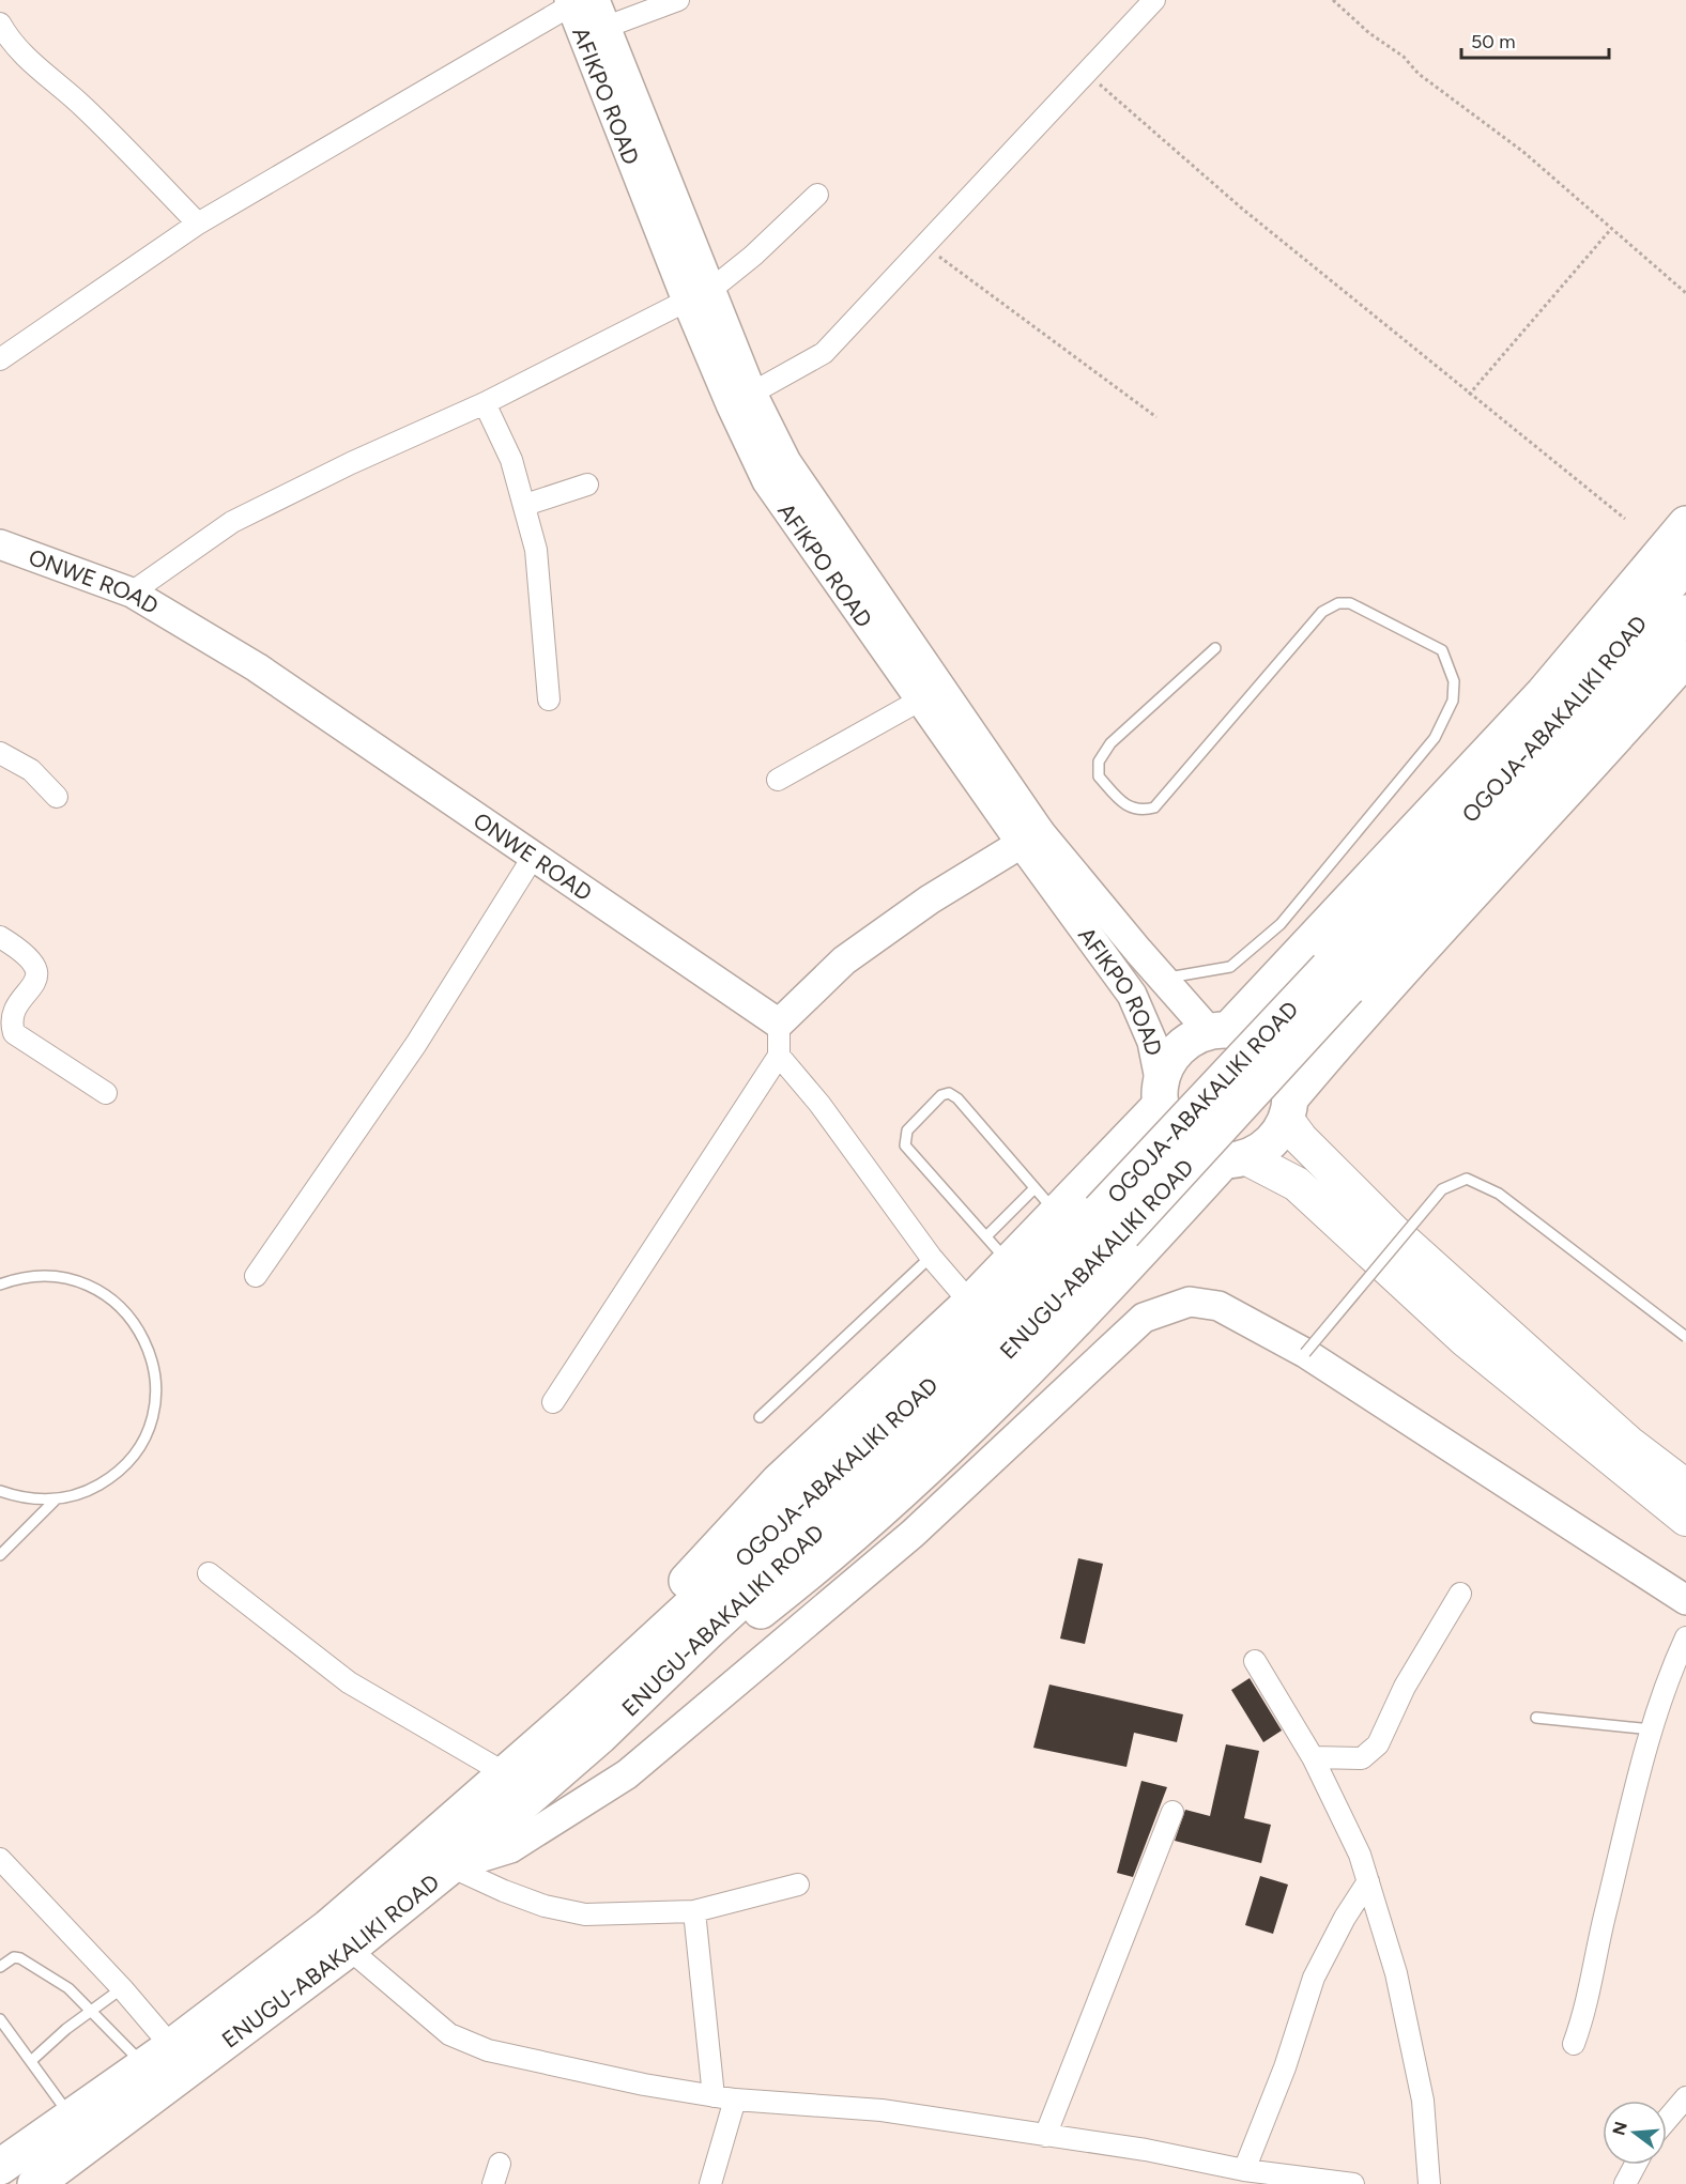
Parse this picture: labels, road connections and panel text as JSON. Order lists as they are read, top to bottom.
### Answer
{
  "streets": {
    "highway": ["OGOJA-ABAKALIKI ROAD", "ENUGU-ABAKALIKI ROAD"],
    "main road": ["AFIKPO ROAD", "ONWE ROAD"]
  },
  "crossings": [
    ["OGOJA-ABAKALIKI ROAD", "ENUGU-ABAKALIKI ROAD"]
  ],
  "scale_bar": "50 m",
  "north": "left"
}
